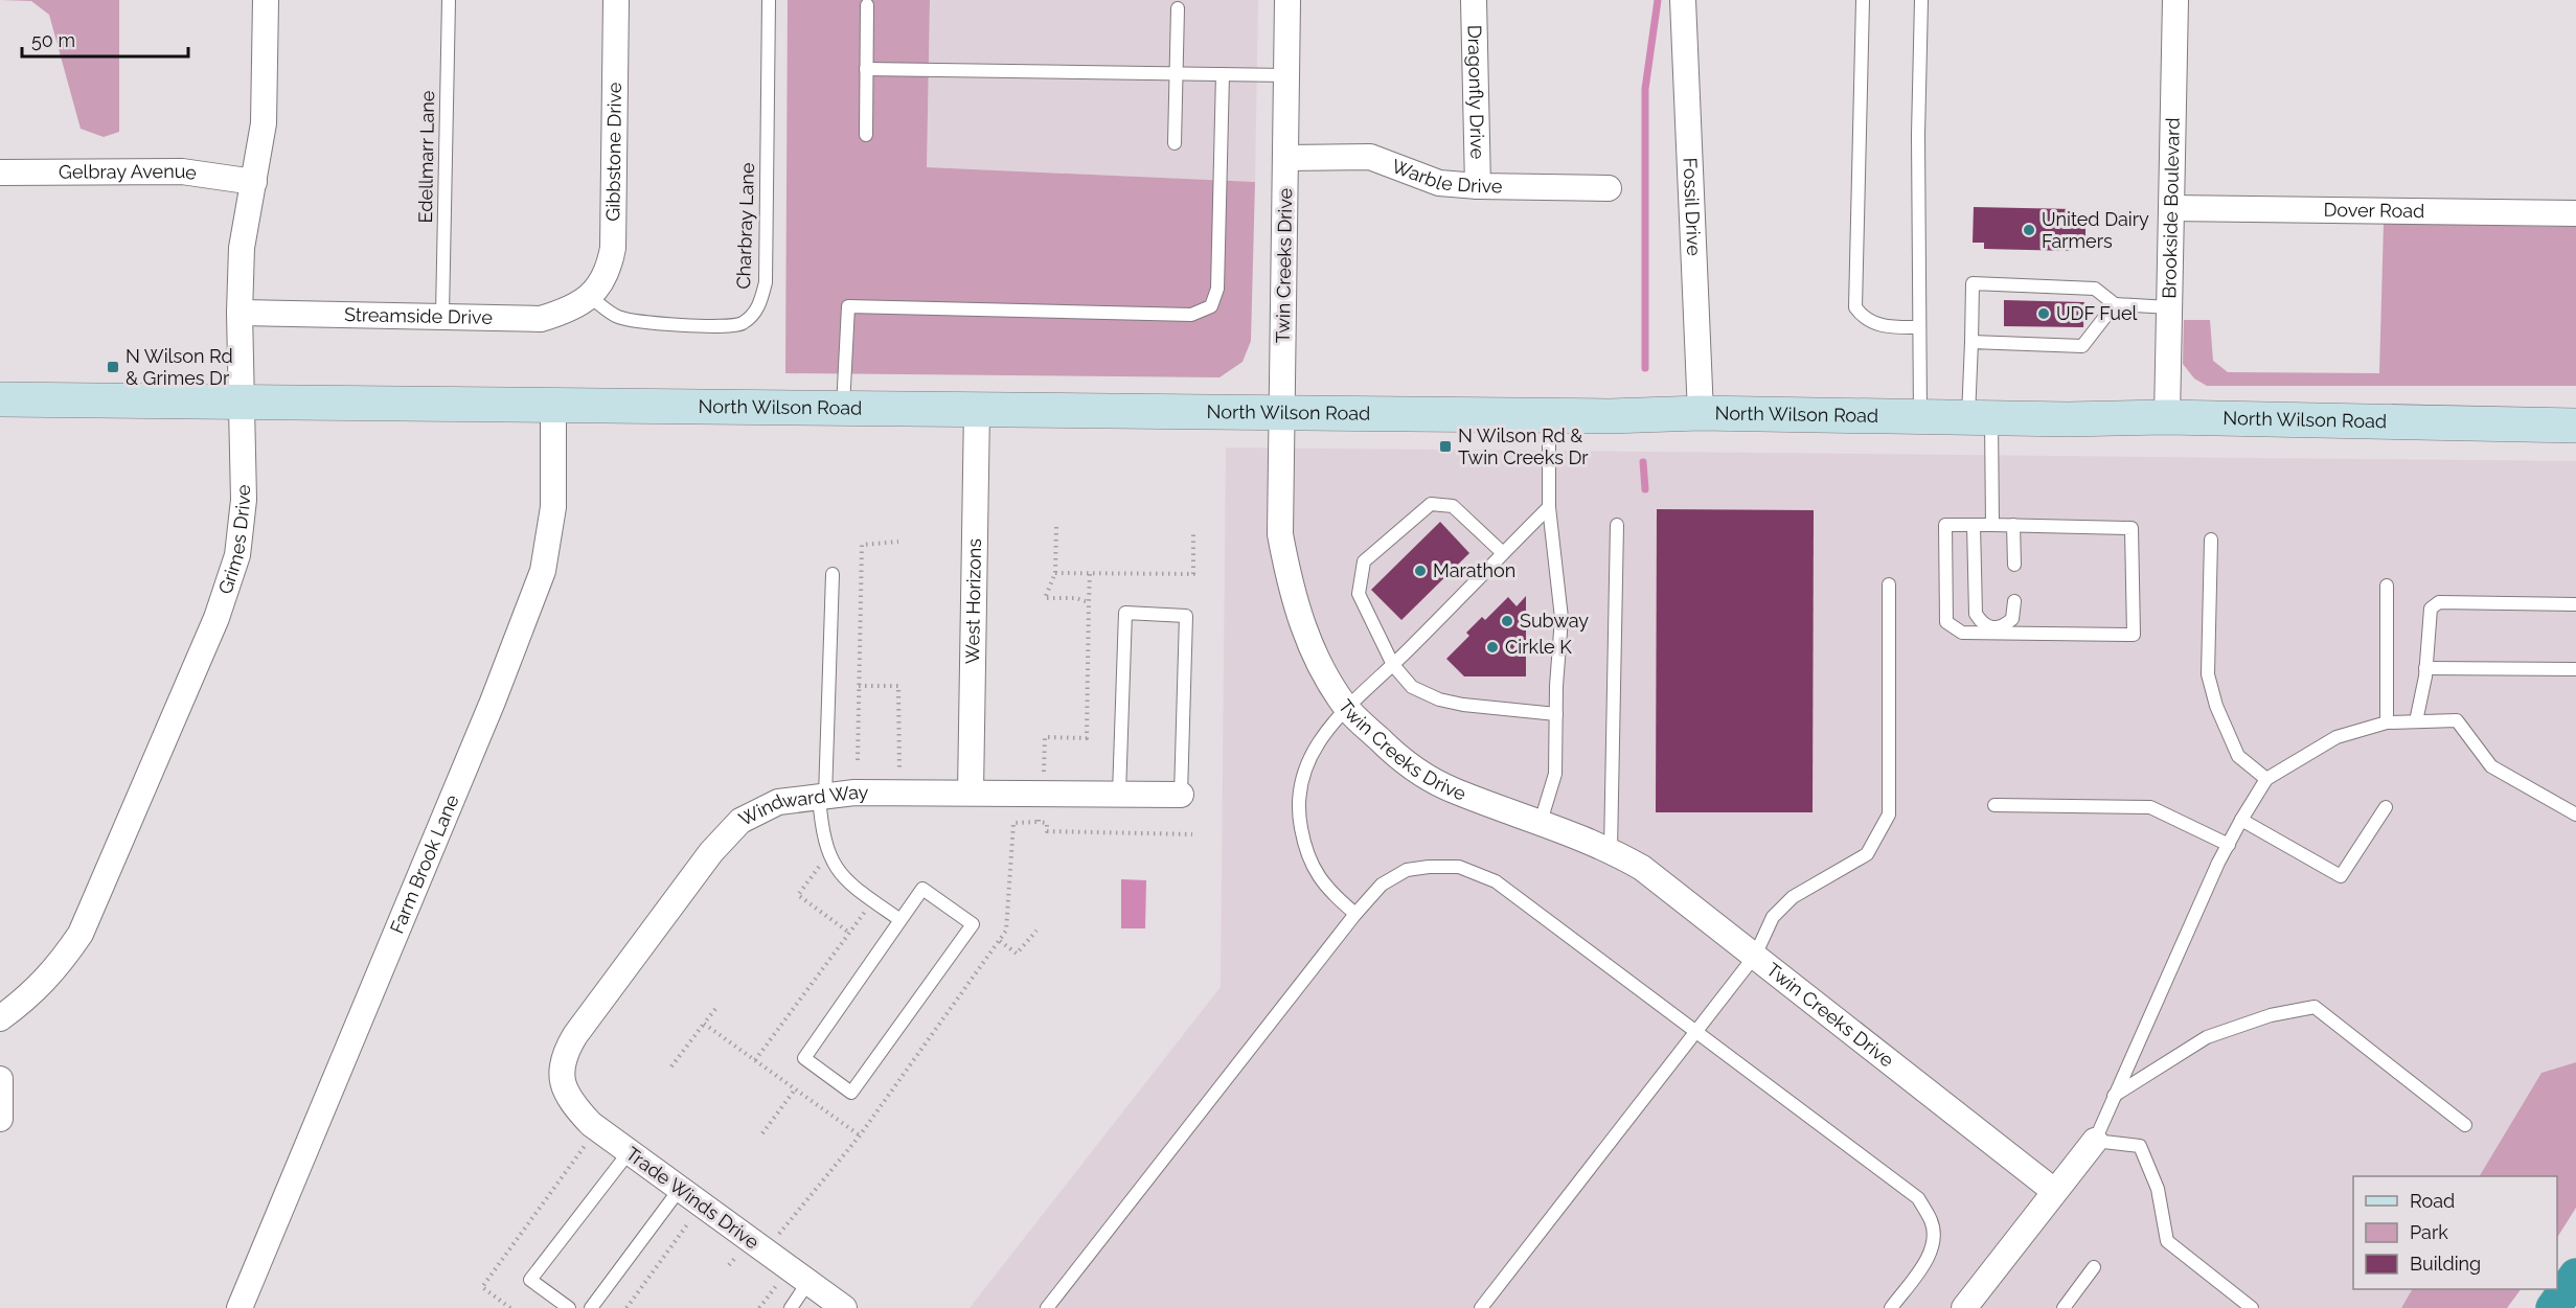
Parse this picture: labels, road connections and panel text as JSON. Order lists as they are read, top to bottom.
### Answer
{
  "streets": {
    "main road": ["North Wilson Road"],
    "street": [
      "Dragonfly Drive",
      "Gibbstone Drive",
      "Gelbray Avenue",
      "Warble Drive",
      "Fossil Drive",
      "Brookside Boulevard",
      "Dover Road",
      "Twin Creeks Drive",
      "Streamside Drive",
      "Grimes Drive",
      "West Horizons",
      "Windward Way",
      "Farm Brook Lane",
      "Trade Winds Drive"
    ],
    "lane": ["Edellmarr Lane", "Charbray Lane"]
  },
  "crossings": [
    ["Dragonfly Drive", "Warble Drive"],
    ["Gibbstone Drive", "Charbray Lane"],
    ["Gibbstone Drive", "Streamside Drive"],
    ["Edellmarr Lane", "Streamside Drive"],
    ["Gelbray Avenue", "Grimes Drive"],
    ["Warble Drive", "Twin Creeks Drive"],
    ["Fossil Drive", "North Wilson Road"],
    ["Brookside Boulevard", "Dover Road"],
    ["Brookside Boulevard", "North Wilson Road"],
    ["Charbray Lane", "Streamside Drive"],
    ["Twin Creeks Drive", "North Wilson Road"],
    ["Streamside Drive", "Grimes Drive"],
    ["North Wilson Road", "Grimes Drive"],
    ["North Wilson Road", "West Horizons"],
    ["North Wilson Road", "Farm Brook Lane"],
    ["West Horizons", "Windward Way"],
    ["Windward Way", "Trade Winds Drive"]
  ],
  "places": {
    "other": [
      "United Dairy Farmers",
      "UDF Fuel",
      "Marathon",
      "Subway",
      "Cirkle K"
    ],
    "transit": ["N Wilson Rd & Grimes Dr", "N Wilson Rd & Twin Creeks Dr"]
  },
  "legend": ["Road", "Park", "Building"],
  "scale_bar": "50 m"
}
